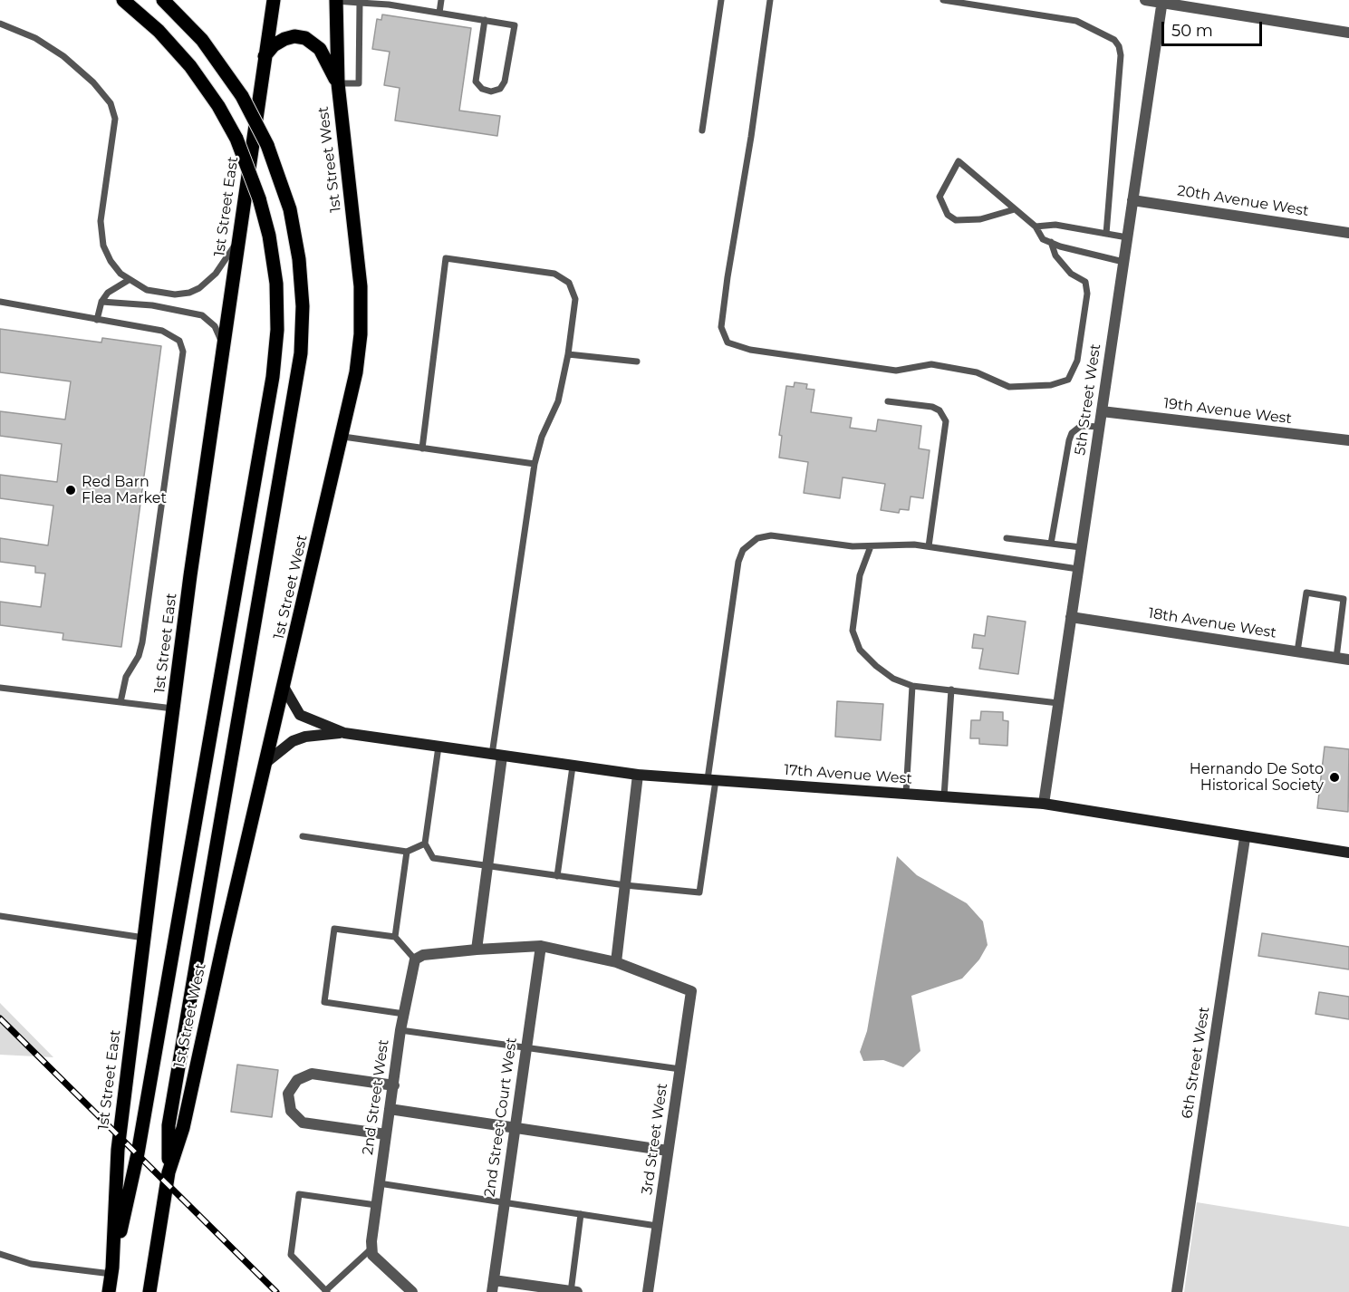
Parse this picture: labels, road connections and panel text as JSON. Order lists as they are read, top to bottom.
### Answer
{
  "streets": {
    "main road": ["1st Street West", "1st Street East"],
    "street": [
      "20th Avenue West",
      "5th Street West",
      "19th Avenue West",
      "18th Avenue West",
      "17th Avenue West",
      "6th Street West",
      "2nd Street West",
      "2nd Street Court West",
      "3rd Street West"
    ]
  },
  "crossings": [
    ["1st Street West", "1st Street East"],
    ["1st Street West", "17th Avenue West"],
    ["20th Avenue West", "5th Street West"],
    ["5th Street West", "19th Avenue West"],
    ["5th Street West", "18th Avenue West"],
    ["5th Street West", "17th Avenue West"],
    ["17th Avenue West", "6th Street West"]
  ],
  "places": ["Red Barn Flea Market", "Hernando De Soto Historical Society"],
  "scale_bar": "50 m"
}
